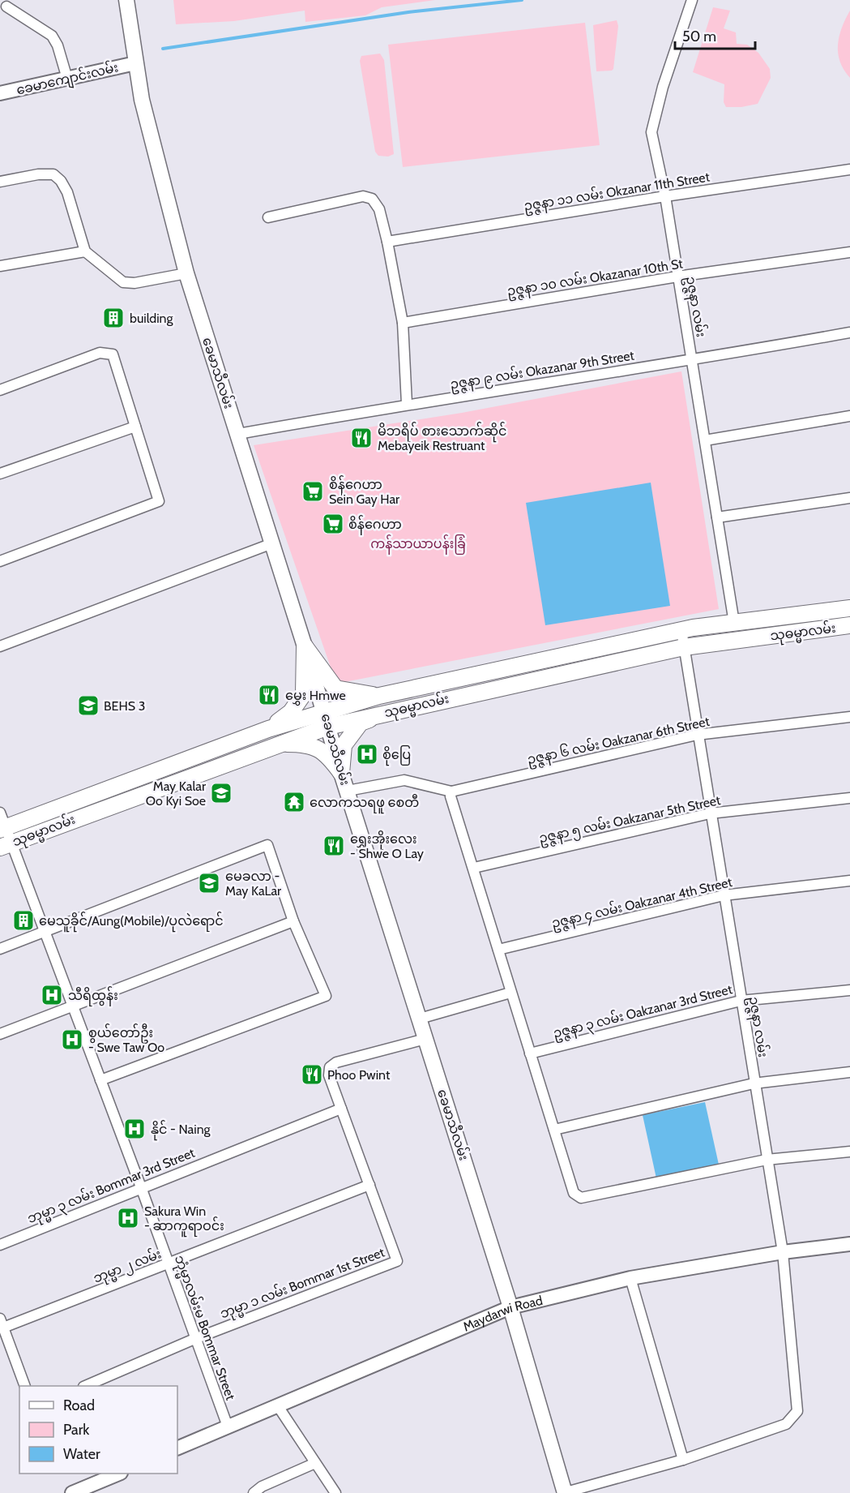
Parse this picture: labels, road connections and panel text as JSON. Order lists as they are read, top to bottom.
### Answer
{
  "streets": {
    "main road": ["ခေမာသီလမ်း", "သုဓမ္မာလမ်း"],
    "street": [
      "ခေမာကျောင်းလမ်း",
      "ဥဇ္ဇနာ ၁၁ လမ်း Okzanar 11th Street",
      "ဥဇ္ဇနာ ၁၀ လမ်း Okazanar 10th St",
      "ဥဇ္ဇနာ လမ်း",
      "ဥဇ္ဇနာ ၉ လမ်း Okazanar 9th Street",
      "ဥဇ္ဇနာ ၆ လမ်း Oakzanar 6th Street",
      "ဥဇ္ဇနာ ၅ လမ်း Oakzanar 5th Street",
      "ဥဇ္ဇနာ ၄ လမ်း Oakzanar 4th Street",
      "ဥဇ္ဇနာ ၃ လမ်း Oakzanar 3rd Street",
      "ဘုမ္မာ ၃ လမ်း Bommar 3rd Street",
      "ဘုမ္မာ ၂ လမ်း",
      "ဘုမ္မာ ၁ လမ်း Bommar 1st Street",
      "Maydarwi Road",
      "ဘုံမ္မာလမ်းမ Bommar Street"
    ]
  },
  "crossings": [
    ["ခေမာကျောင်းလမ်း", "ခေမာသီလမ်း"],
    ["ဥဇ္ဇနာ ၁၁ လမ်း Okzanar 11th Street", "ဥဇ္ဇနာ လမ်း"],
    ["ဥဇ္ဇနာ ၁၀ လမ်း Okazanar 10th St", "ဥဇ္ဇနာ လမ်း"],
    ["ဥဇ္ဇနာ လမ်း", "ဥဇ္ဇနာ ၉ လမ်း Okazanar 9th Street"],
    ["ဥဇ္ဇနာ လမ်း", "သုဓမ္မာလမ်း"],
    ["ဥဇ္ဇနာ လမ်း", "ဥဇ္ဇနာ ၆ လမ်း Oakzanar 6th Street"],
    ["ဥဇ္ဇနာ လမ်း", "ဥဇ္ဇနာ ၅ လမ်း Oakzanar 5th Street"],
    ["ဥဇ္ဇနာ လမ်း", "ဥဇ္ဇနာ ၄ လမ်း Oakzanar 4th Street"],
    ["ဥဇ္ဇနာ လမ်း", "ဥဇ္ဇနာ ၃ လမ်း Oakzanar 3rd Street"],
    ["ဥဇ္ဇနာ လမ်း", "Maydarwi Road"],
    ["ဥဇ္ဇနာ ၉ လမ်း Okazanar 9th Street", "ခေမာသီလမ်း"],
    ["ခေမာသီလမ်း", "သုဓမ္မာလမ်း"],
    ["ခေမာသီလမ်း", "Maydarwi Road"],
    ["သုဓမ္မာလမ်း", "ဘုံမ္မာလမ်းမ Bommar Street"],
    ["ဘုမ္မာ ၃ လမ်း Bommar 3rd Street", "ဘုံမ္မာလမ်းမ Bommar Street"],
    ["ဘုမ္မာ ၂ လမ်း", "ဘုမ္မာ ၁ လမ်း Bommar 1st Street"],
    ["ဘုမ္မာ ၂ လမ်း", "ဘုံမ္မာလမ်းမ Bommar Street"],
    ["ဘုမ္မာ ၁ လမ်း Bommar 1st Street", "ဘုံမ္မာလမ်းမ Bommar Street"],
    ["Maydarwi Road", "ဘုံမ္မာလမ်းမ Bommar Street"]
  ],
  "parks": ["ကန်သာယာပန်းခြံ"],
  "places": {
    "building": ["building", "မေသူခိုင်/Aung(Mobile)/ပုလဲရောင်"],
    "restaurant": [
      "မိဘရိပ် စားသောက်ဆိုင် Mebayeik Restruant",
      "မွှေး Hmwe",
      "ရွှေးအိုးလေး - Shwe O Lay",
      "Phoo Pwint"
    ],
    "supermarket": ["စိန်ဂေဟာ Sein Gay Har", "စိန်ဂေဟာ"],
    "school or university": ["BEHS 3", "May Kalar Oo Kyi Soe", "မေခလာ - May KaLar"],
    "hospital": [
      "စိုပြေ",
      "သီရိထွန်း",
      "စွယ်တော်ဦး - Swe Taw Oo",
      "နိုင် - Naing",
      "Sakura Win - ဆာကူရာဝင်း"
    ],
    "temple": ["လောကသရဖူ စေတီ"]
  },
  "legend": ["Road", "Park", "Water"],
  "scale_bar": "50 m"
}
